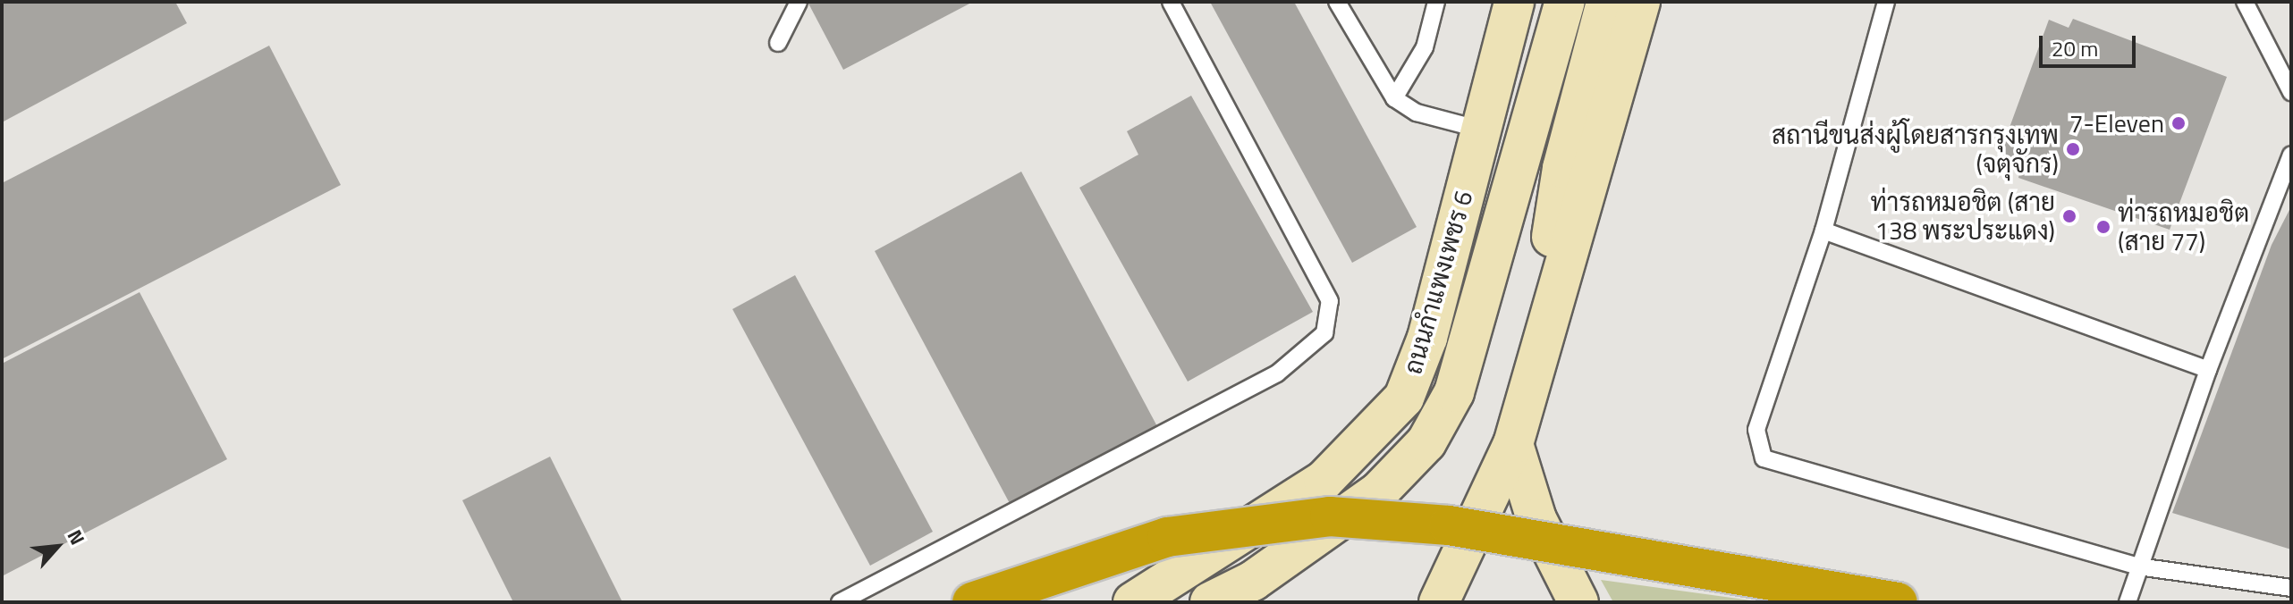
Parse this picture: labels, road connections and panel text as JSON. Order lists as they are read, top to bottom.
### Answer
{
  "streets": {
    "street": ["ถนนกำแพงเพชร 6"]
  },
  "places": [
    "7-Eleven",
    "สถานีขนส่งผู้โดยสารกรุงเทพ (จตุจักร)",
    "ท่ารถหมอชิต (สาย 138 พระประแดง)",
    "ท่ารถหมอชิต (สาย 77)"
  ],
  "scale_bar": "20 m",
  "north": "top right"
}
